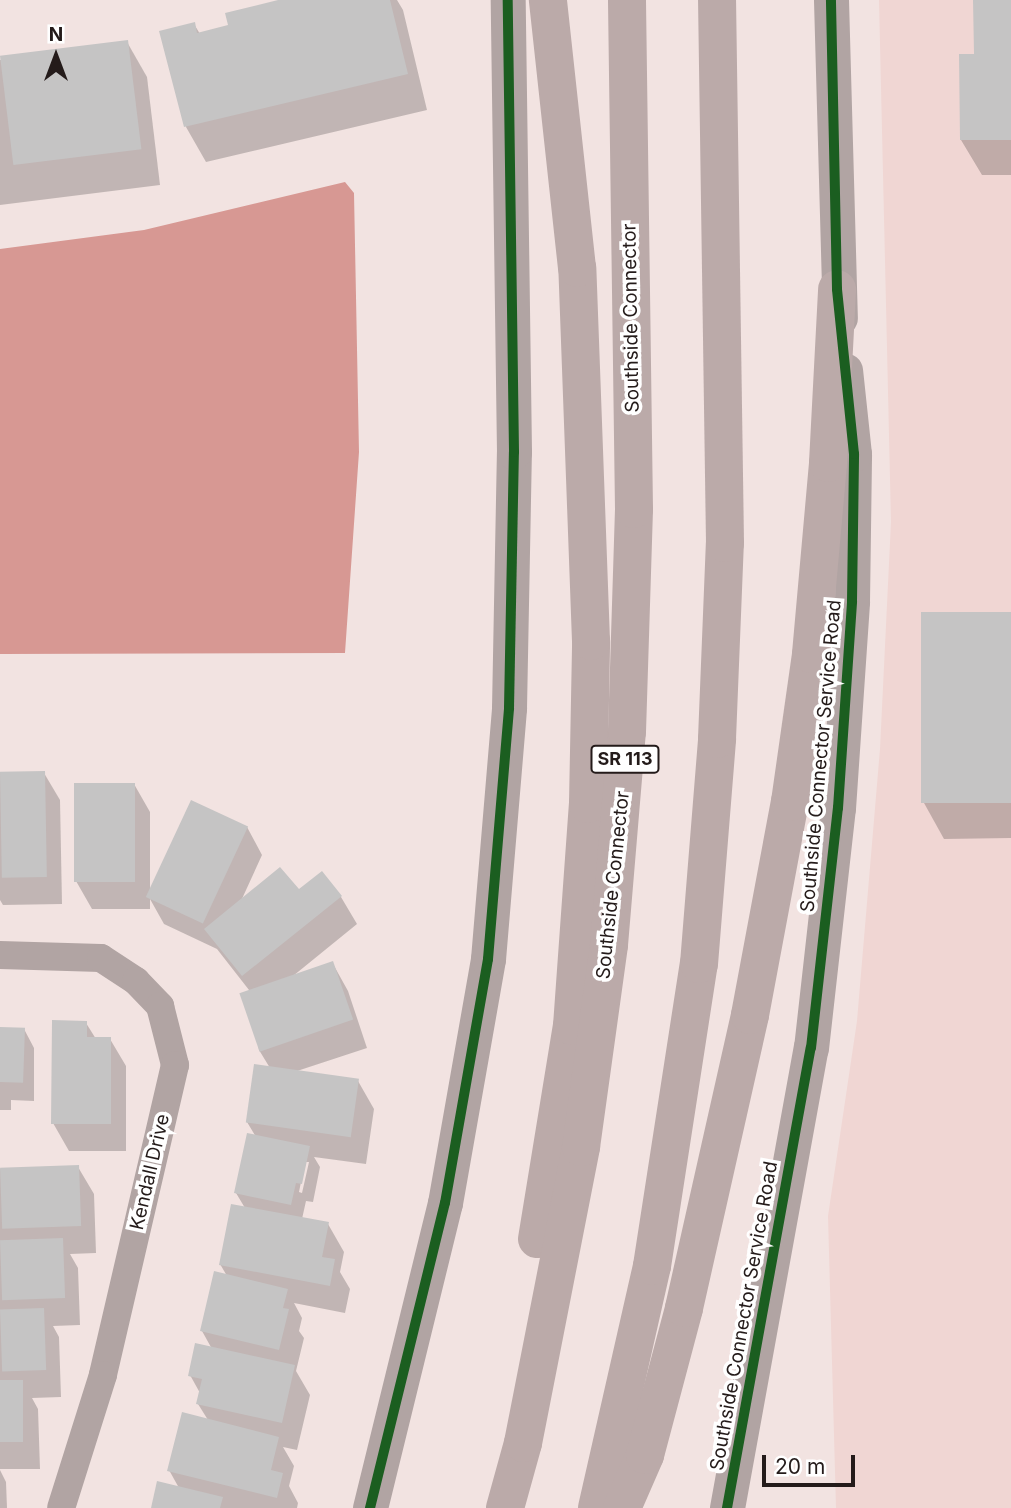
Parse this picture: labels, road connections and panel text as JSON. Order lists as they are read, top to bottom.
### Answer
{
  "streets": {
    "highway": ["Southside Connector", "SR 113"],
    "street": ["Southside Connector Service Road", "Kendall Drive"]
  },
  "scale_bar": "20 m",
  "north": "top"
}
